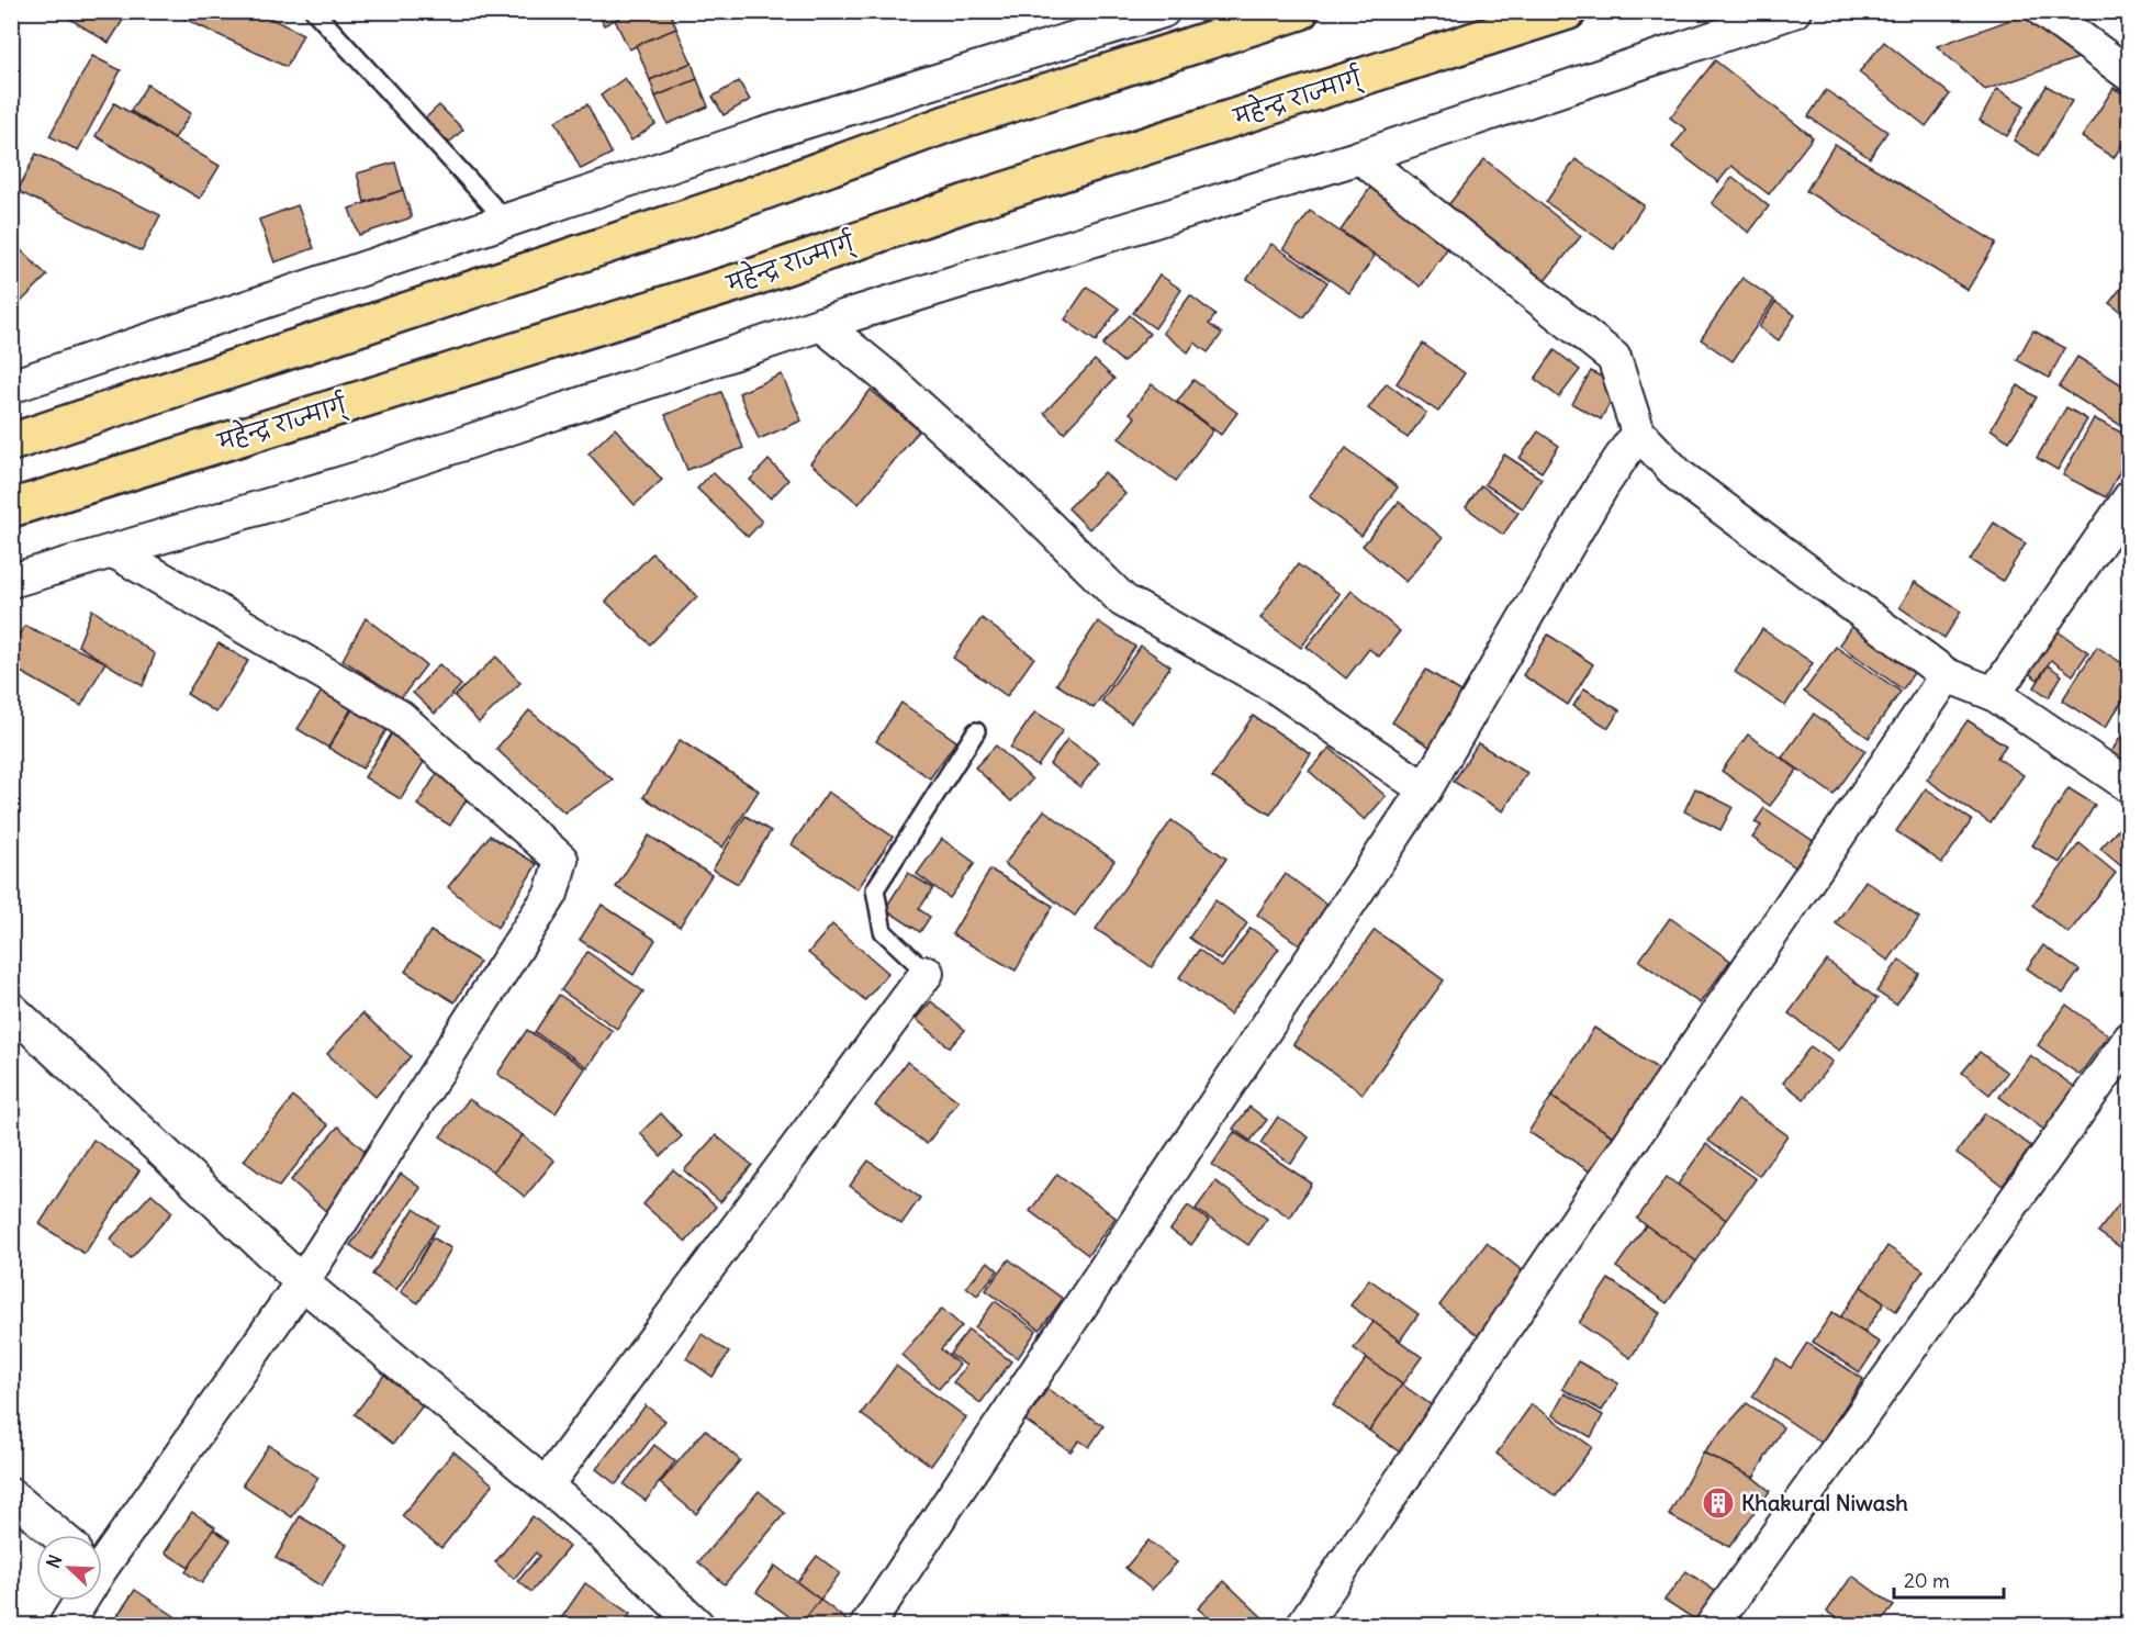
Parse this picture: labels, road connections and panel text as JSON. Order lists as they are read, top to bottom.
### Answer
{
  "streets": {
    "highway": ["महेन्द्र राज्मार्ग्"]
  },
  "places": {
    "building": ["Khakural Niwash"]
  },
  "scale_bar": "20 m",
  "north": "top left"
}
